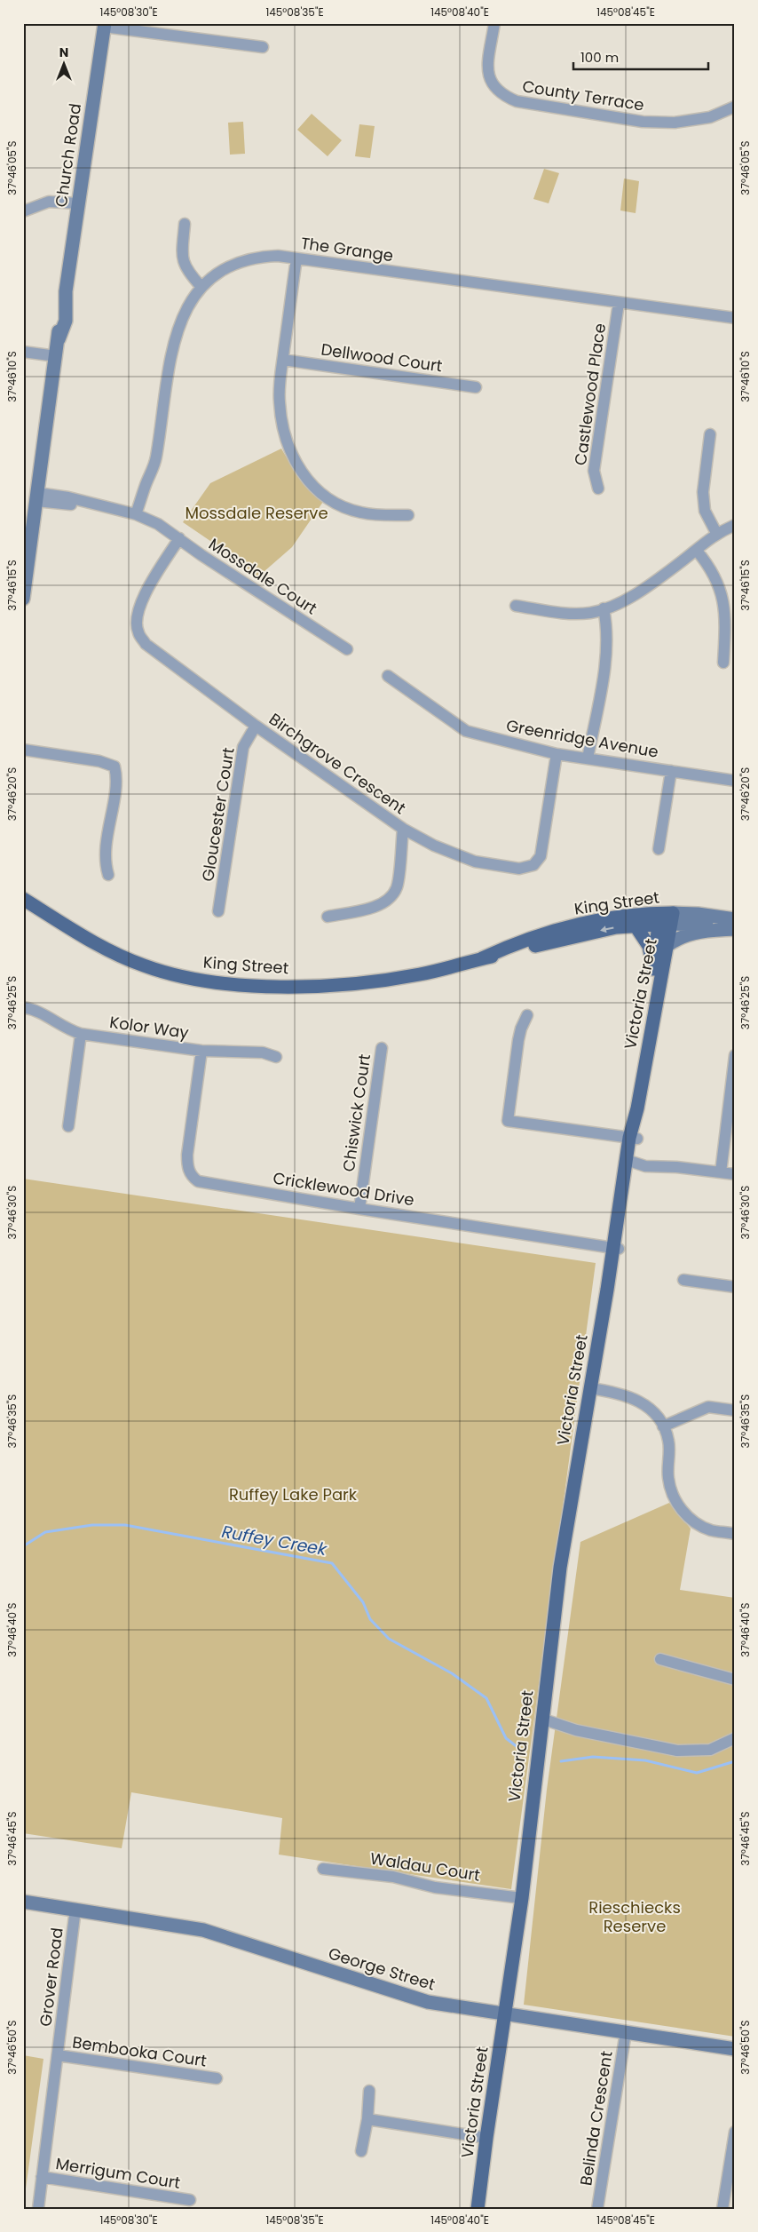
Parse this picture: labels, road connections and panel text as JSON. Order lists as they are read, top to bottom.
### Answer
{
  "streets": {
    "main road": [
      "Church Road",
      "King Street",
      "Victoria Street",
      "George Street"
    ],
    "street": [
      "County Terrace",
      "The Grange",
      "Dellwood Court",
      "Castlewood Place",
      "Mossdale Court",
      "Greenridge Avenue",
      "Birchgrove Crescent",
      "Gloucester Court",
      "Kolor Way",
      "Chiswick Court",
      "Cricklewood Drive",
      "Waldau Court",
      "Grover Road",
      "Bembooka Court",
      "Belinda Crescent",
      "Merrigum Court"
    ]
  },
  "crossings": [
    ["Church Road", "Mossdale Court"],
    ["The Grange", "Castlewood Place"],
    ["The Grange", "Mossdale Court"],
    ["Mossdale Court", "Birchgrove Crescent"],
    ["Greenridge Avenue", "Birchgrove Crescent"],
    ["Birchgrove Crescent", "Gloucester Court"],
    ["King Street", "Victoria Street"],
    ["Victoria Street", "Cricklewood Drive"],
    ["Victoria Street", "Waldau Court"],
    ["Victoria Street", "George Street"],
    ["Kolor Way", "Cricklewood Drive"],
    ["Chiswick Court", "Cricklewood Drive"],
    ["George Street", "Grover Road"],
    ["George Street", "Belinda Crescent"],
    ["Grover Road", "Bembooka Court"],
    ["Grover Road", "Merrigum Court"]
  ],
  "water": ["Ruffey Creek"],
  "parks": ["Mossdale Reserve", "Ruffey Lake Park", "Rieschiecks Reserve"],
  "scale_bar": "100 m",
  "north": "top",
  "coordinates": [
    "145°08'30\"E",
    "145°08'35\"E",
    "145°08'40\"E",
    "145°08'45\"E",
    "37°46'05\"S",
    "37°46'10\"S",
    "37°46'15\"S",
    "37°46'20\"S",
    "37°46'25\"S",
    "37°46'30\"S",
    "37°46'35\"S",
    "37°46'40\"S",
    "37°46'45\"S",
    "37°46'50\"S"
  ]
}
